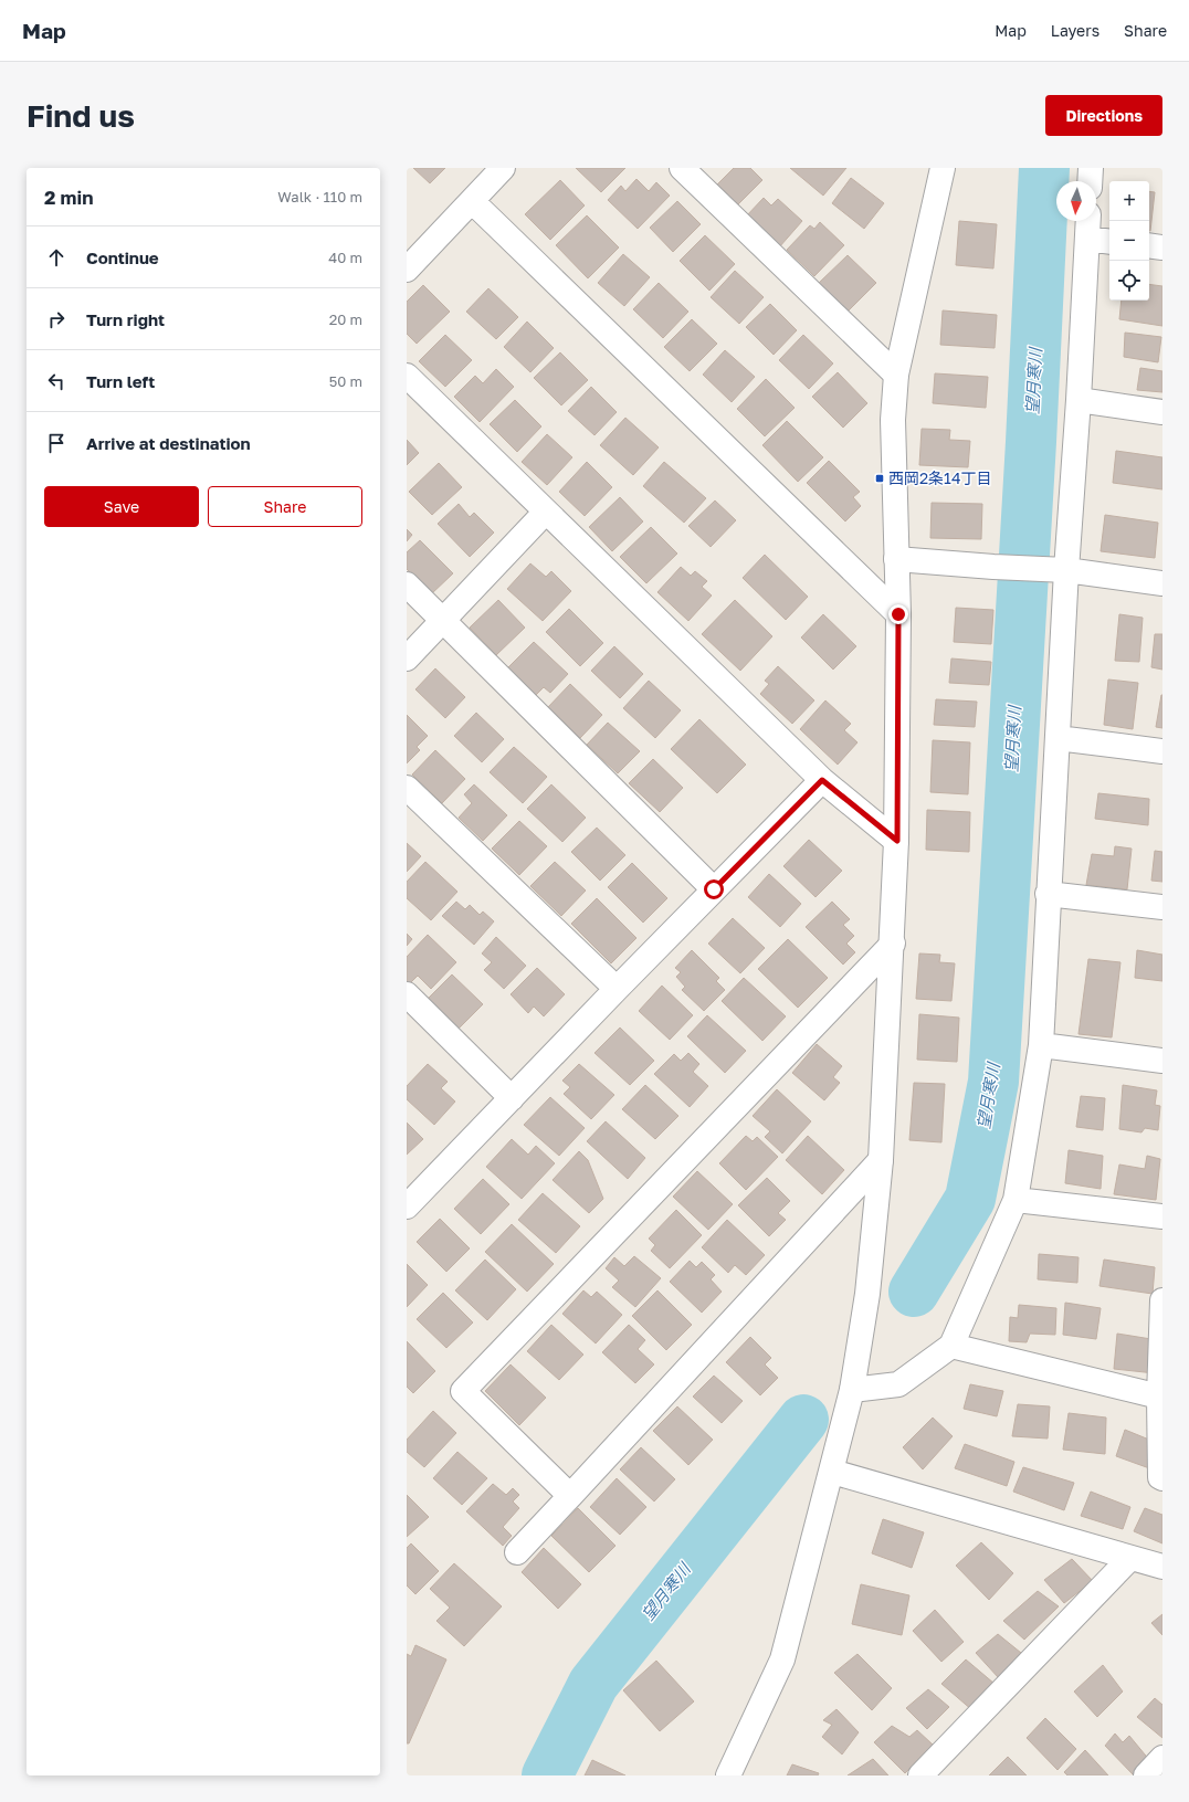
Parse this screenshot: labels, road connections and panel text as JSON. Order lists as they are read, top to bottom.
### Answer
{
  "water": ["望月寒川"],
  "places": {
    "transit": ["西岡2条14丁目"]
  },
  "north": "bottom",
  "page": {
    "header": "Map",
    "nav": ["Map", "Layers", "Share"],
    "buttons": [
      "Directions",
      ["Save", "Share"]
    ],
    "title": "Find us",
    "heading": ["2 min", "Walk · 110 m"],
    "map_buttons": ["+", "−"],
    "list": [
      ["Continue", "40 m"],
      ["Turn right", "20 m"],
      ["Turn left", "50 m"],
      "Arrive at destination"
    ]
  }
}
